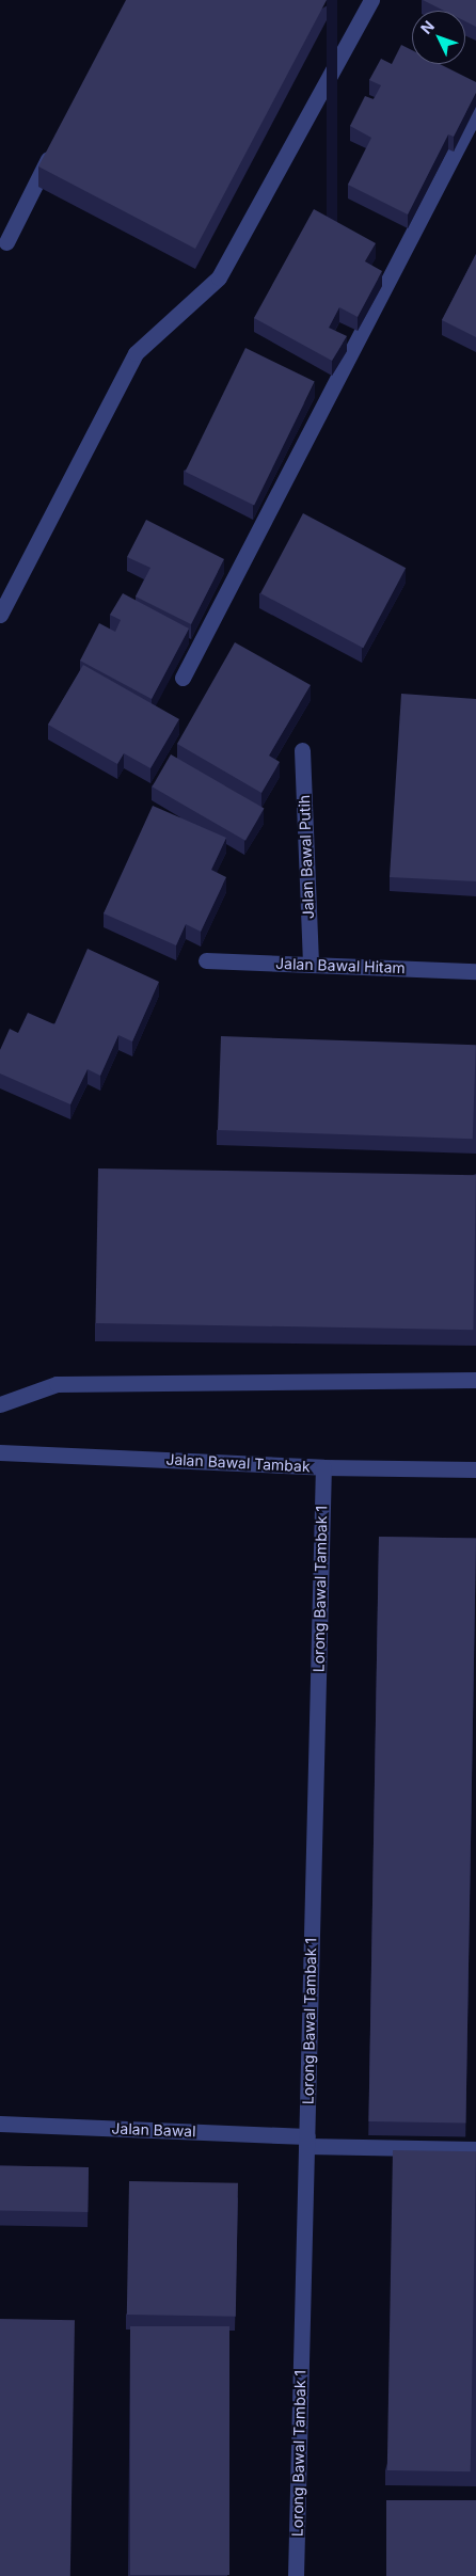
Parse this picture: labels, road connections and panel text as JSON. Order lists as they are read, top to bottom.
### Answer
{
  "streets": {
    "street": [
      "Jalan Bawal Putih",
      "Jalan Bawal Hitam",
      "Jalan Bawal Tambak",
      "Lorong Bawal Tambak 1",
      "Jalan Bawal"
    ]
  },
  "crossings": [
    ["Jalan Bawal Putih", "Jalan Bawal Hitam"],
    ["Jalan Bawal Tambak", "Lorong Bawal Tambak 1"],
    ["Lorong Bawal Tambak 1", "Jalan Bawal"]
  ],
  "north": "top left"
}
